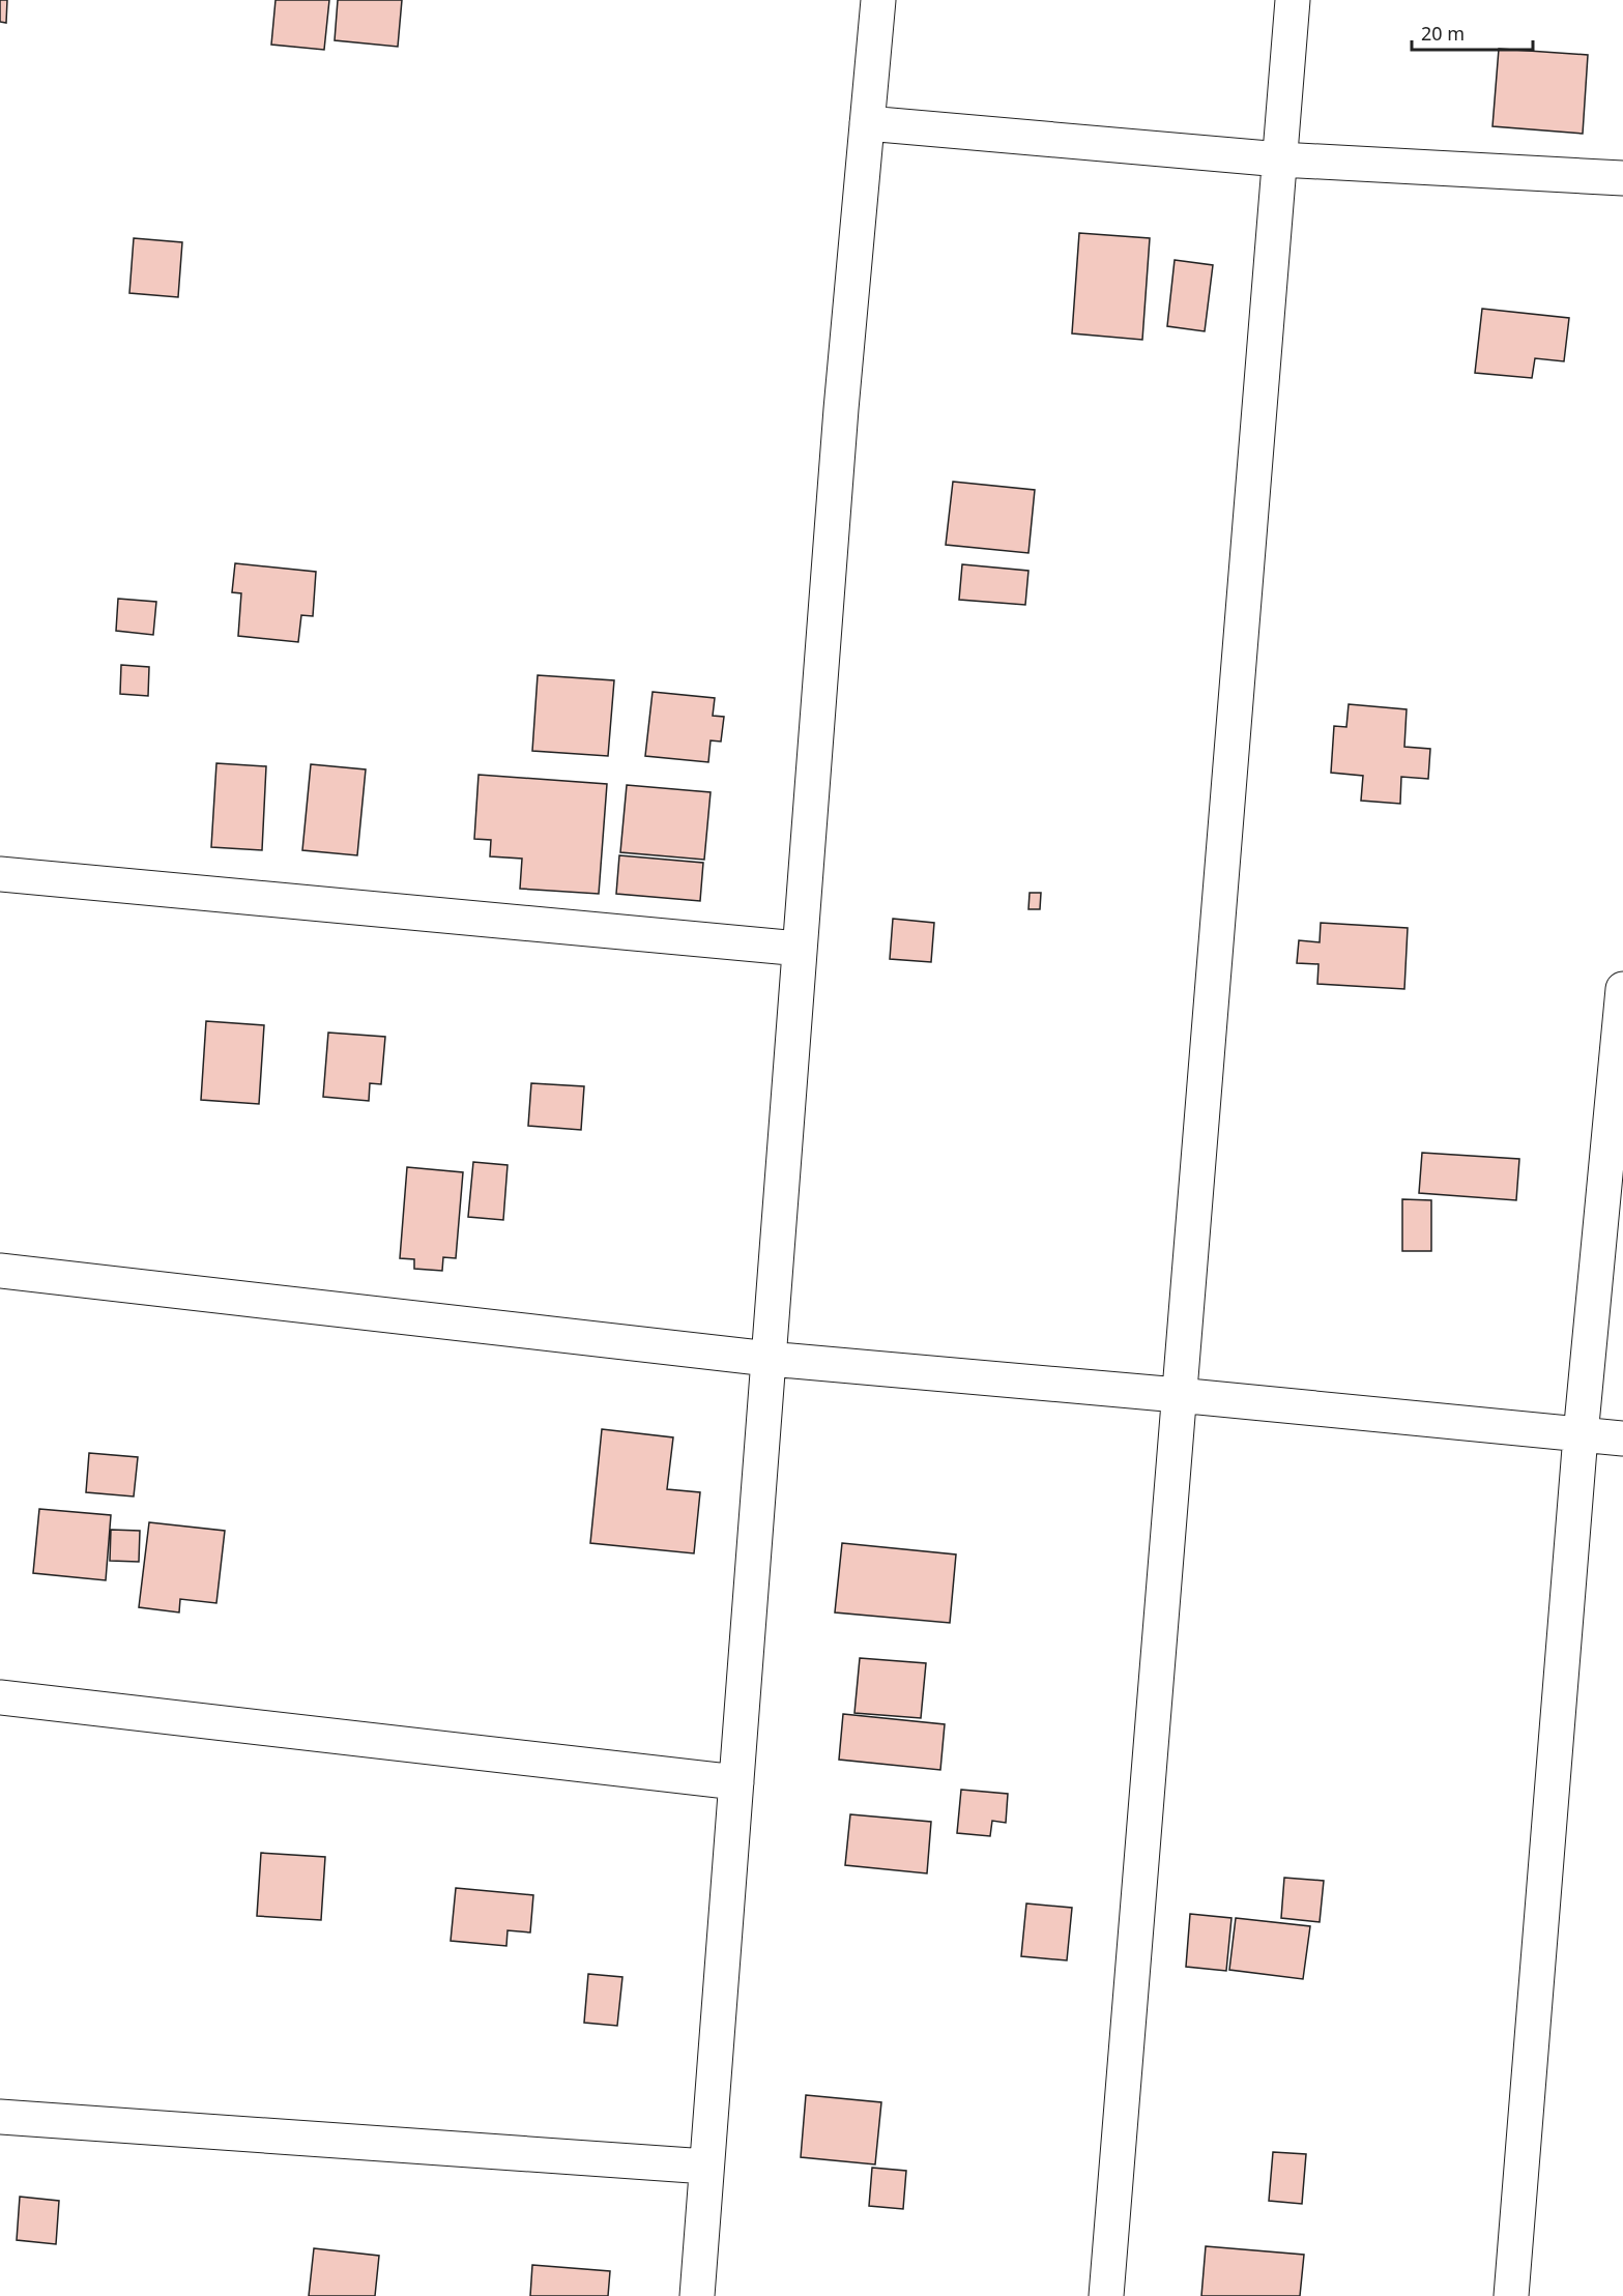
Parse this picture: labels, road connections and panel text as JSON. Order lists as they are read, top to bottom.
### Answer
{
  "scale_bar": "20 m"
}
